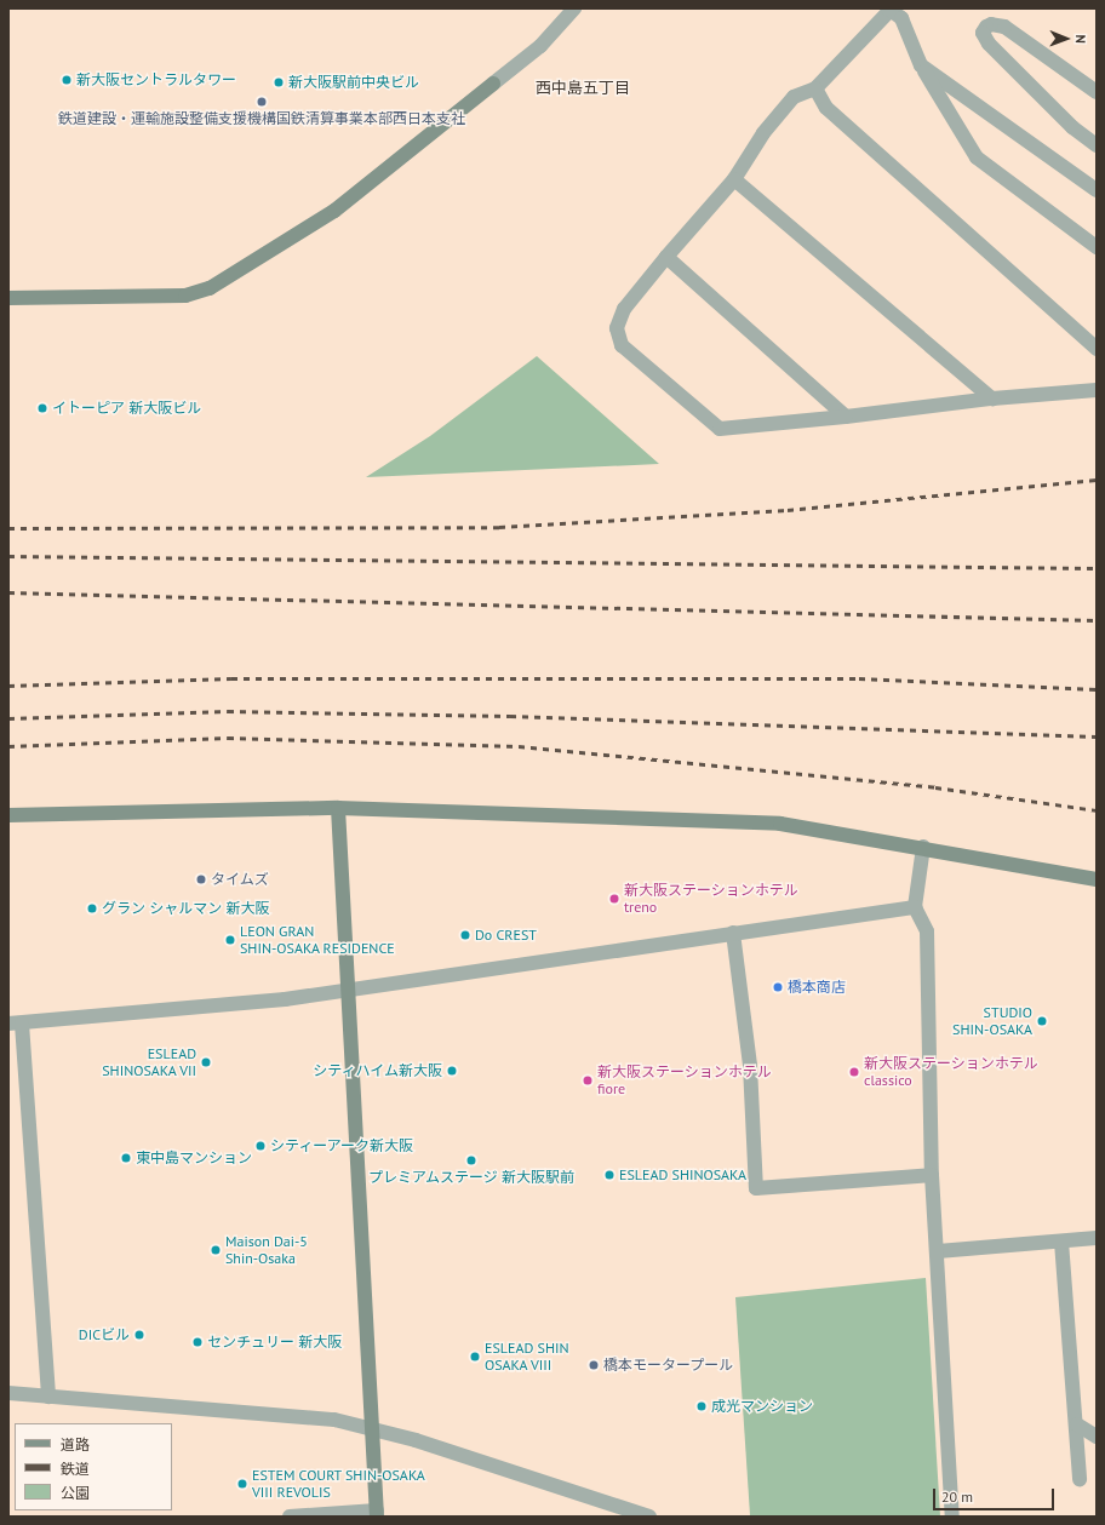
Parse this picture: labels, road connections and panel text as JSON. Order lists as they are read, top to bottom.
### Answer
{
  "districts": ["西中島五丁目"],
  "places": [
    "新大阪セントラルタワー",
    "新大阪駅前中央ビル",
    "鉄道建設・運輸施設整備支援機構国鉄清算事業本部西日本支社",
    "イトーピア 新大阪ビル",
    "タイムズ",
    "新大阪ステーションホテル treno",
    "グラン シャルマン 新大阪",
    "Do CREST",
    "LEON GRAN SHIN-OSAKA RESIDENCE",
    "橋本商店",
    "STUDIO SHIN-OSAKA",
    "ESLEAD SHINOSAKA VII",
    "シティハイム新大阪",
    "新大阪ステーションホテル classico",
    "新大阪ステーションホテル fiore",
    "シティーアーク新大阪",
    "東中島マンション",
    "プレミアムステージ 新大阪駅前",
    "ESLEAD SHINOSAKA",
    "Maison Dai-5 Shin-Osaka",
    "DICビル",
    "センチュリー 新大阪",
    "ESLEAD SHIN OSAKA VIII",
    "橋本モータープール",
    "成光マンション",
    "ESTEM COURT SHIN-OSAKA VIII REVOLIS"
  ],
  "legend": ["道路", "鉄道", "公園"],
  "scale_bar": "20 m",
  "north": "right"
}
